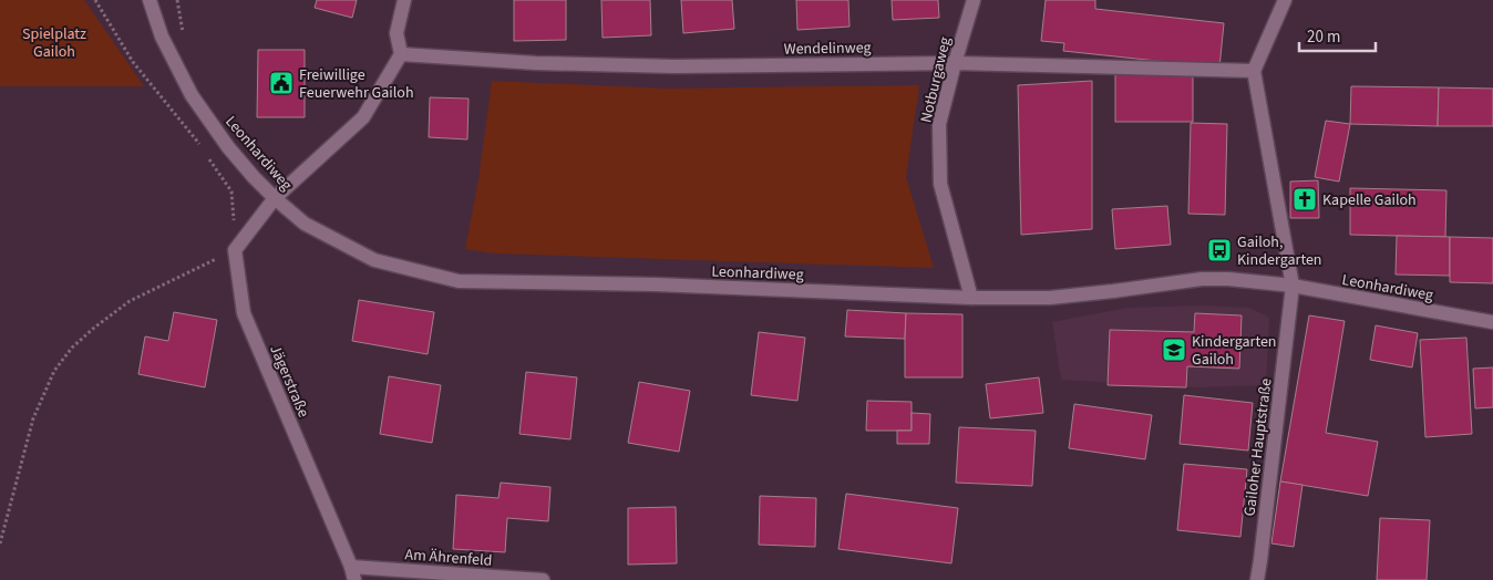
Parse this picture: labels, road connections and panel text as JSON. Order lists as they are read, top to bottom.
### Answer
{
  "streets": {
    "street": [
      "Wendelinweg",
      "Notburgaweg",
      "Leonhardiweg",
      "Jägerstraße",
      "Gailoher Hauptstraße",
      "Am Ährenfeld"
    ]
  },
  "crossings": [
    ["Wendelinweg", "Notburgaweg"],
    ["Notburgaweg", "Leonhardiweg"],
    ["Leonhardiweg", "Gailoher Hauptstraße"],
    ["Jägerstraße", "Am Ährenfeld"]
  ],
  "parks": ["Spielplatz Gailoh"],
  "places": {
    "public building": ["Freiwillige Feuerwehr Gailoh"],
    "church": ["Kapelle Gailoh"],
    "bus stop": ["Gailoh, Kindergarten"],
    "school or university": ["Kindergarten Gailoh"]
  },
  "scale_bar": "20 m"
}
